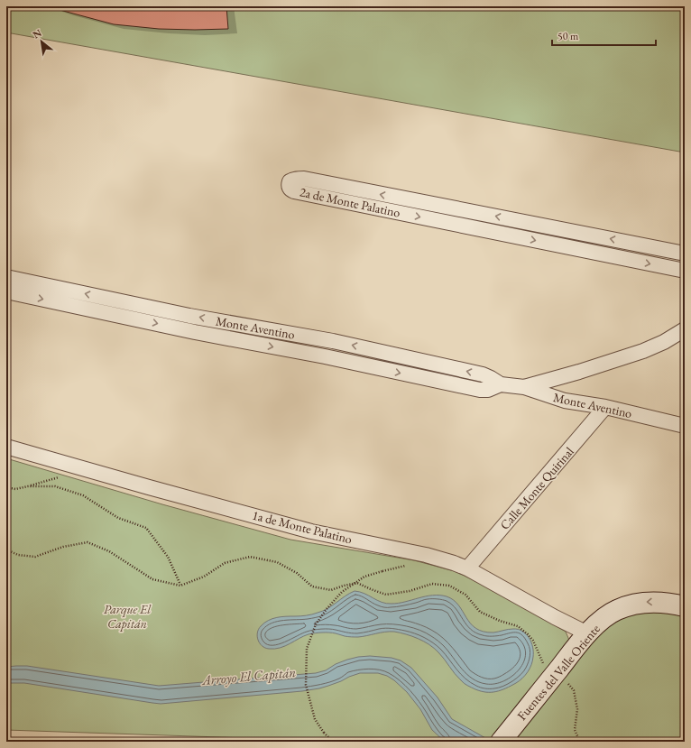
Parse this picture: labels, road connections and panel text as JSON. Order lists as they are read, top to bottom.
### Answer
{
  "streets": {
    "street": [
      "2a de Monte Palatino",
      "Monte Aventino",
      "Calle Monte Quirinal",
      "1a de Monte Palatino",
      "Fuentes del Valle Oriente"
    ]
  },
  "crossings": [
    ["Monte Aventino", "Calle Monte Quirinal"],
    ["Calle Monte Quirinal", "1a de Monte Palatino"],
    ["1a de Monte Palatino", "Fuentes del Valle Oriente"]
  ],
  "one_way": ["Fuentes del Valle Oriente"],
  "water": ["Arroyo El Capitán"],
  "parks": ["Parque El Capitán"],
  "scale_bar": "50 m",
  "north": "top left"
}
